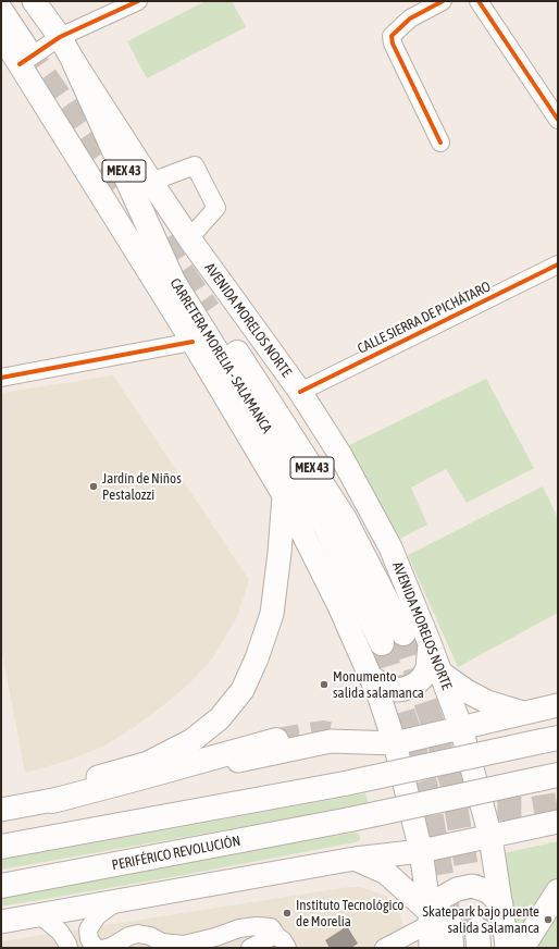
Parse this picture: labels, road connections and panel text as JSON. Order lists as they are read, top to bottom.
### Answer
{
  "streets": {
    "highway": ["MEX 43", "CARRETERA MORELIA - SALAMANCA", "PERIFÉRICO REVOLUCIÓN"],
    "main road": ["AVENIDA MORELOS NORTE"],
    "street": ["CALLE SIERRA DE PICHÁTARO"]
  },
  "crossings": [
    ["CALLE SIERRA DE PICHÁTARO", "AVENIDA MORELOS NORTE"],
    ["AVENIDA MORELOS NORTE", "CARRETERA MORELIA - SALAMANCA"]
  ],
  "places": [
    "Jardín de Niños Pestalozzi",
    "Monumento salida salamanca",
    "Instituto Tecnológico de Morelia",
    "Skatepark bajo puente salida Salamanca"
  ]
}
